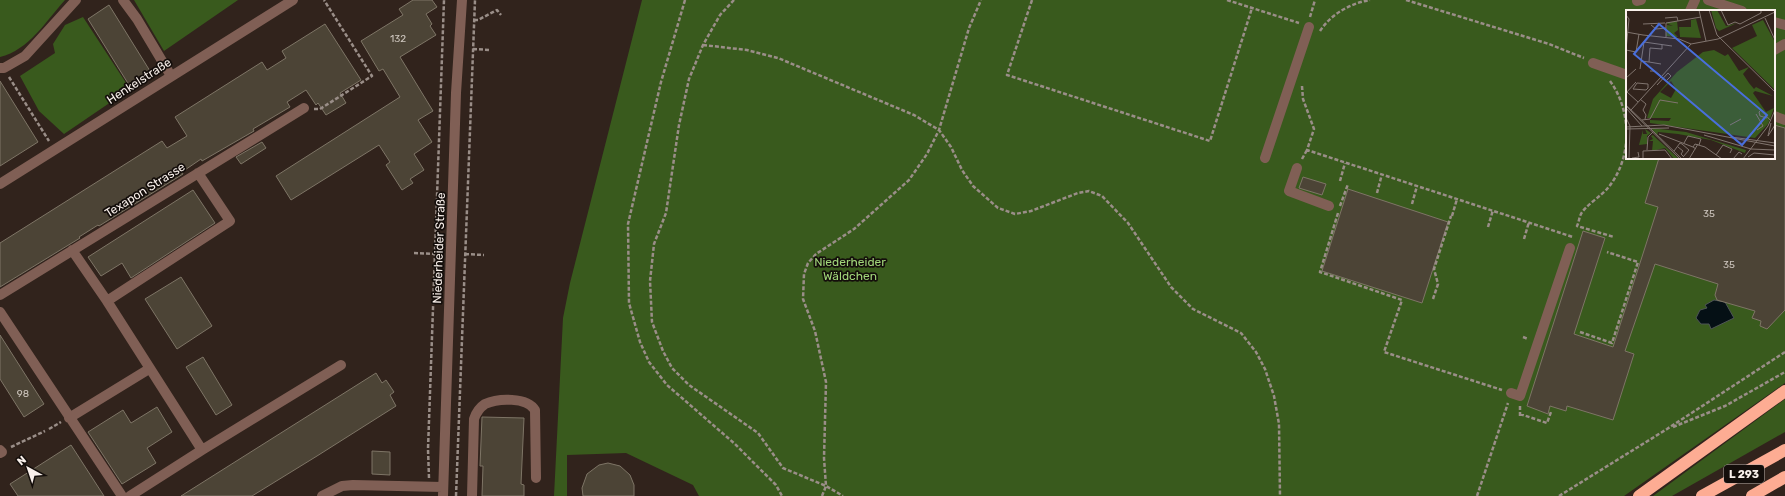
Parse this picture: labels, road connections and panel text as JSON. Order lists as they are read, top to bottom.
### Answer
{
  "streets": {
    "highway": ["L 293"],
    "street": ["Henkelstraße", "Texapon Strasse", "Niederheider Straße"]
  },
  "parks": ["Niederheider Wäldchen"],
  "house_numbers": [
    "132",
    "35",
    "35",
    "98"
  ],
  "north": "top left"
}
